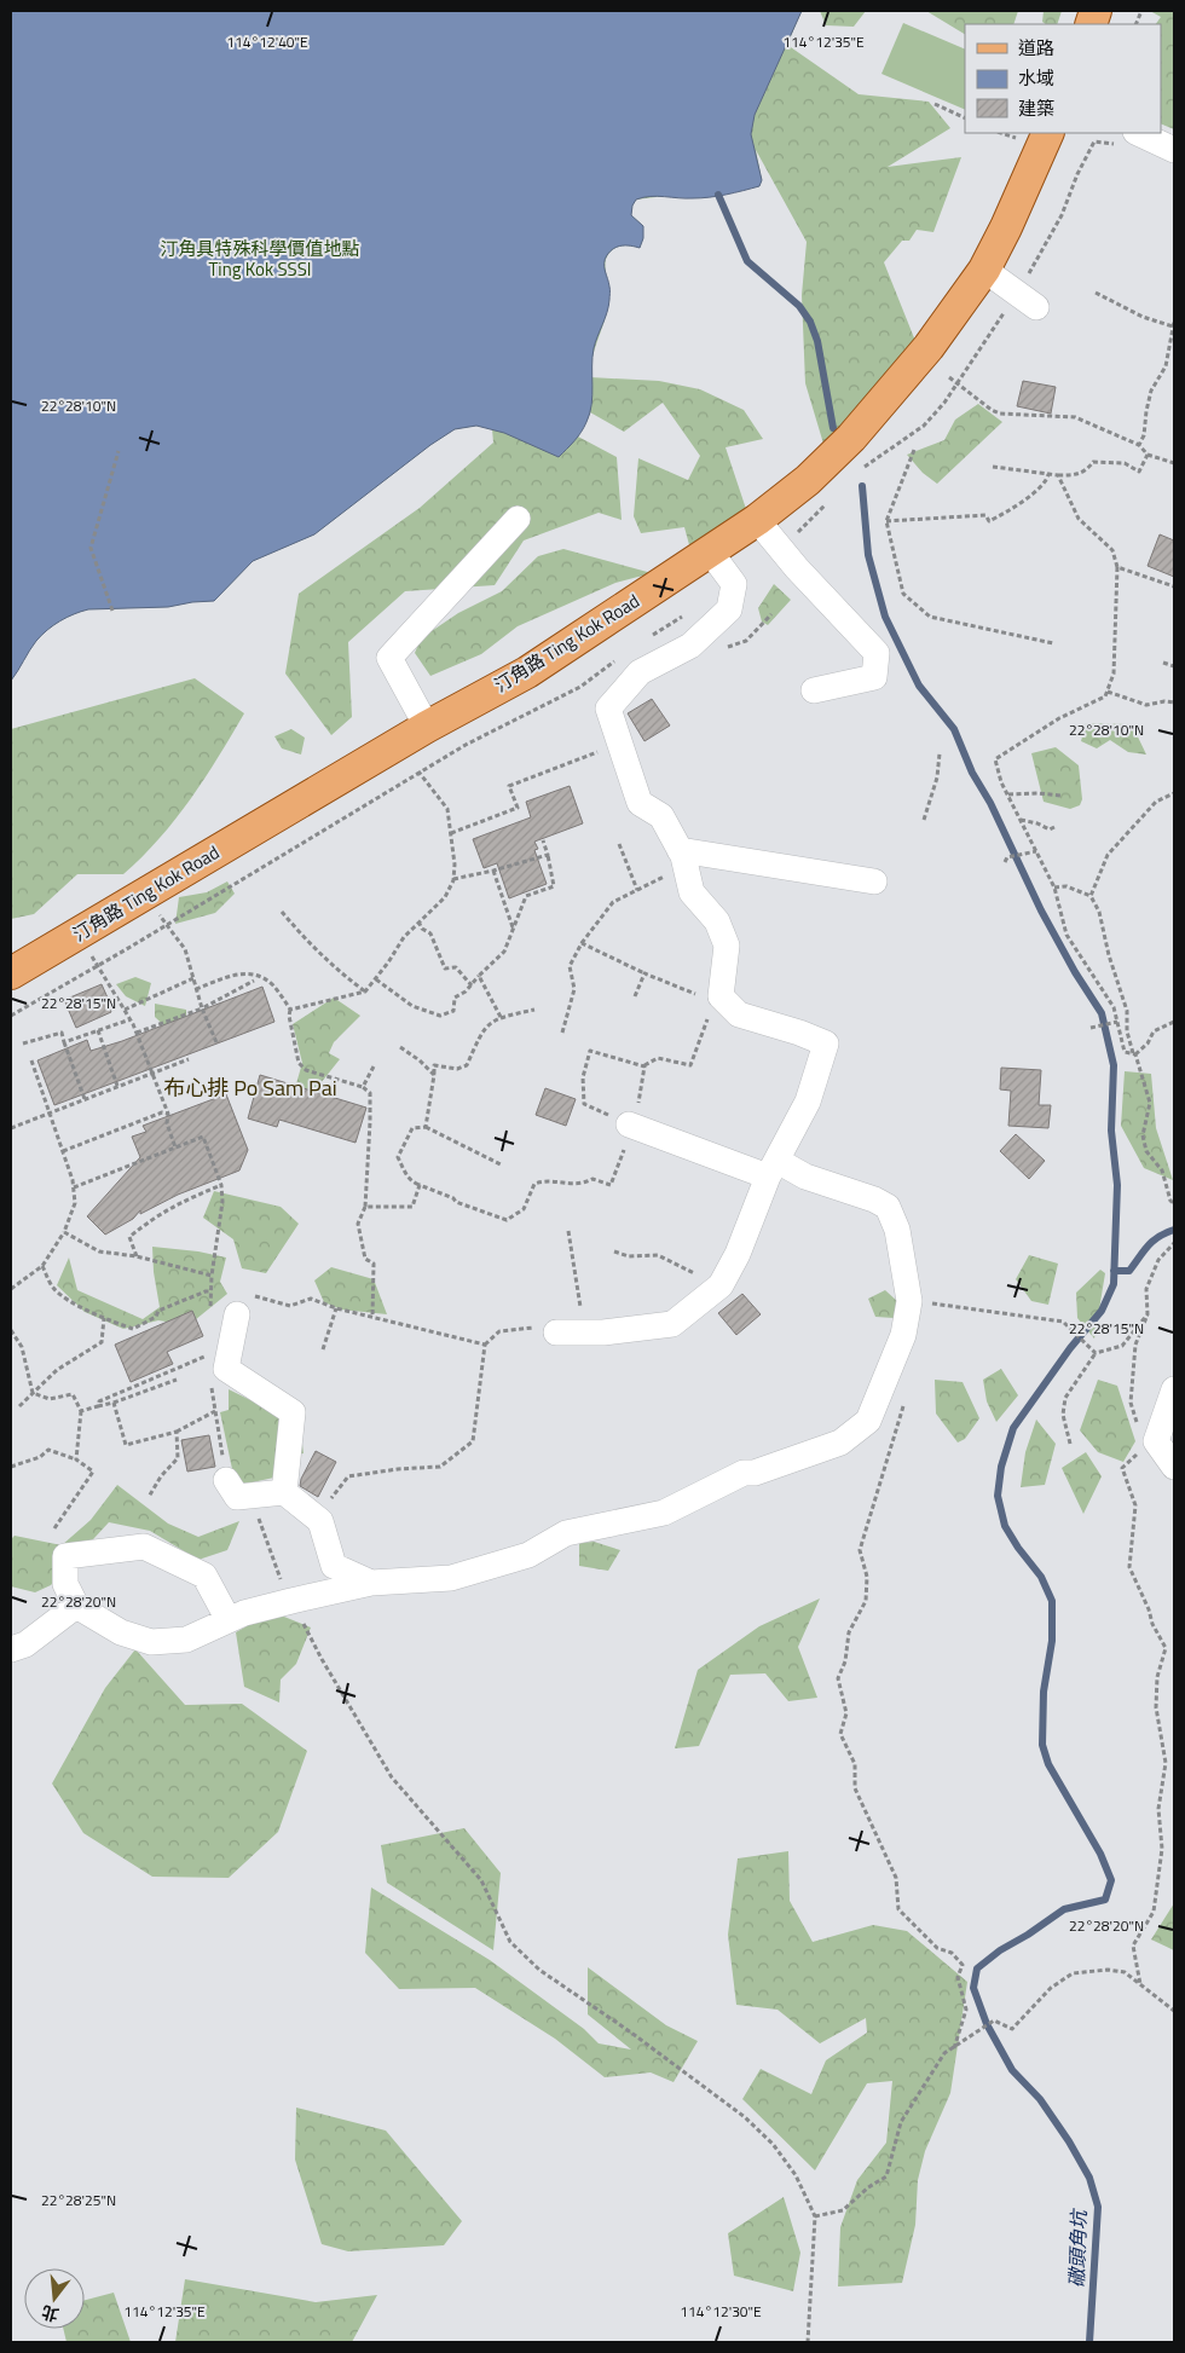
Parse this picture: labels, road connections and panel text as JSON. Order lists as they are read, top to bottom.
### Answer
{
  "streets": {
    "main road": ["汀角路 Ting Kok Road"]
  },
  "districts": ["布心排 Po Sam Pai"],
  "water": ["䃟頭角坑"],
  "parks": ["汀角具特殊科學價值地點 Ting Kok SSSI"],
  "legend": ["道路", "水域", "建築"],
  "north": "bottom",
  "coordinates": [
    "114°12'40\"E",
    "114°12'35\"E",
    "22°28'10\"N",
    "22°28'15\"N",
    "22°28'20\"N",
    "22°28'25\"N",
    "114°12'30\"E"
  ]
}
